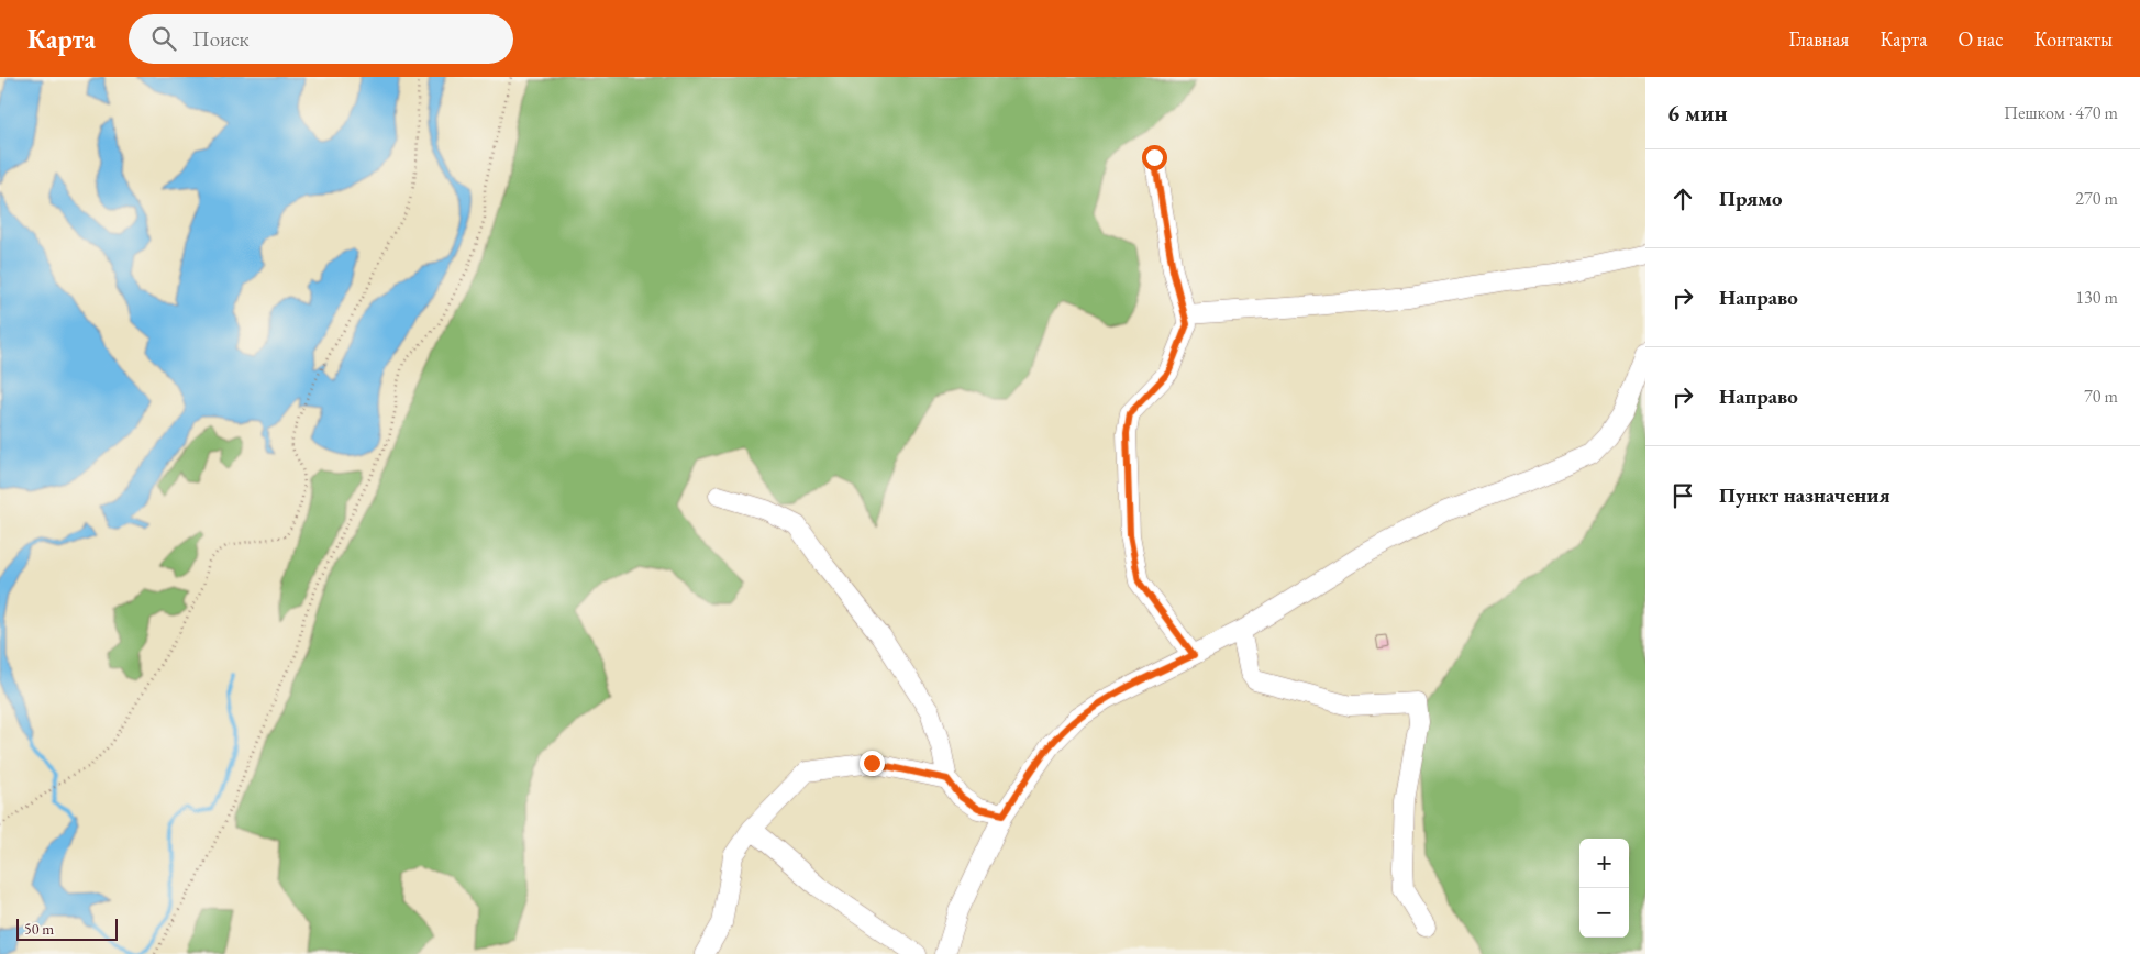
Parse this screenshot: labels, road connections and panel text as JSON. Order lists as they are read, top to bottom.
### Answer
{
  "scale_bar": "50 m",
  "page": {
    "header": "Карта",
    "search": "Поиск",
    "nav": [
      "Главная",
      "Карта",
      "О нас",
      "Контакты"
    ],
    "heading": ["6 мин", "Пешком · 470 m"],
    "list": [
      ["Прямо", "270 m"],
      ["Направо", "130 m"],
      ["Направо", "70 m"],
      "Пункт назначения"
    ],
    "map_buttons": ["+", "−"],
    "scale": "50 m"
  }
}
